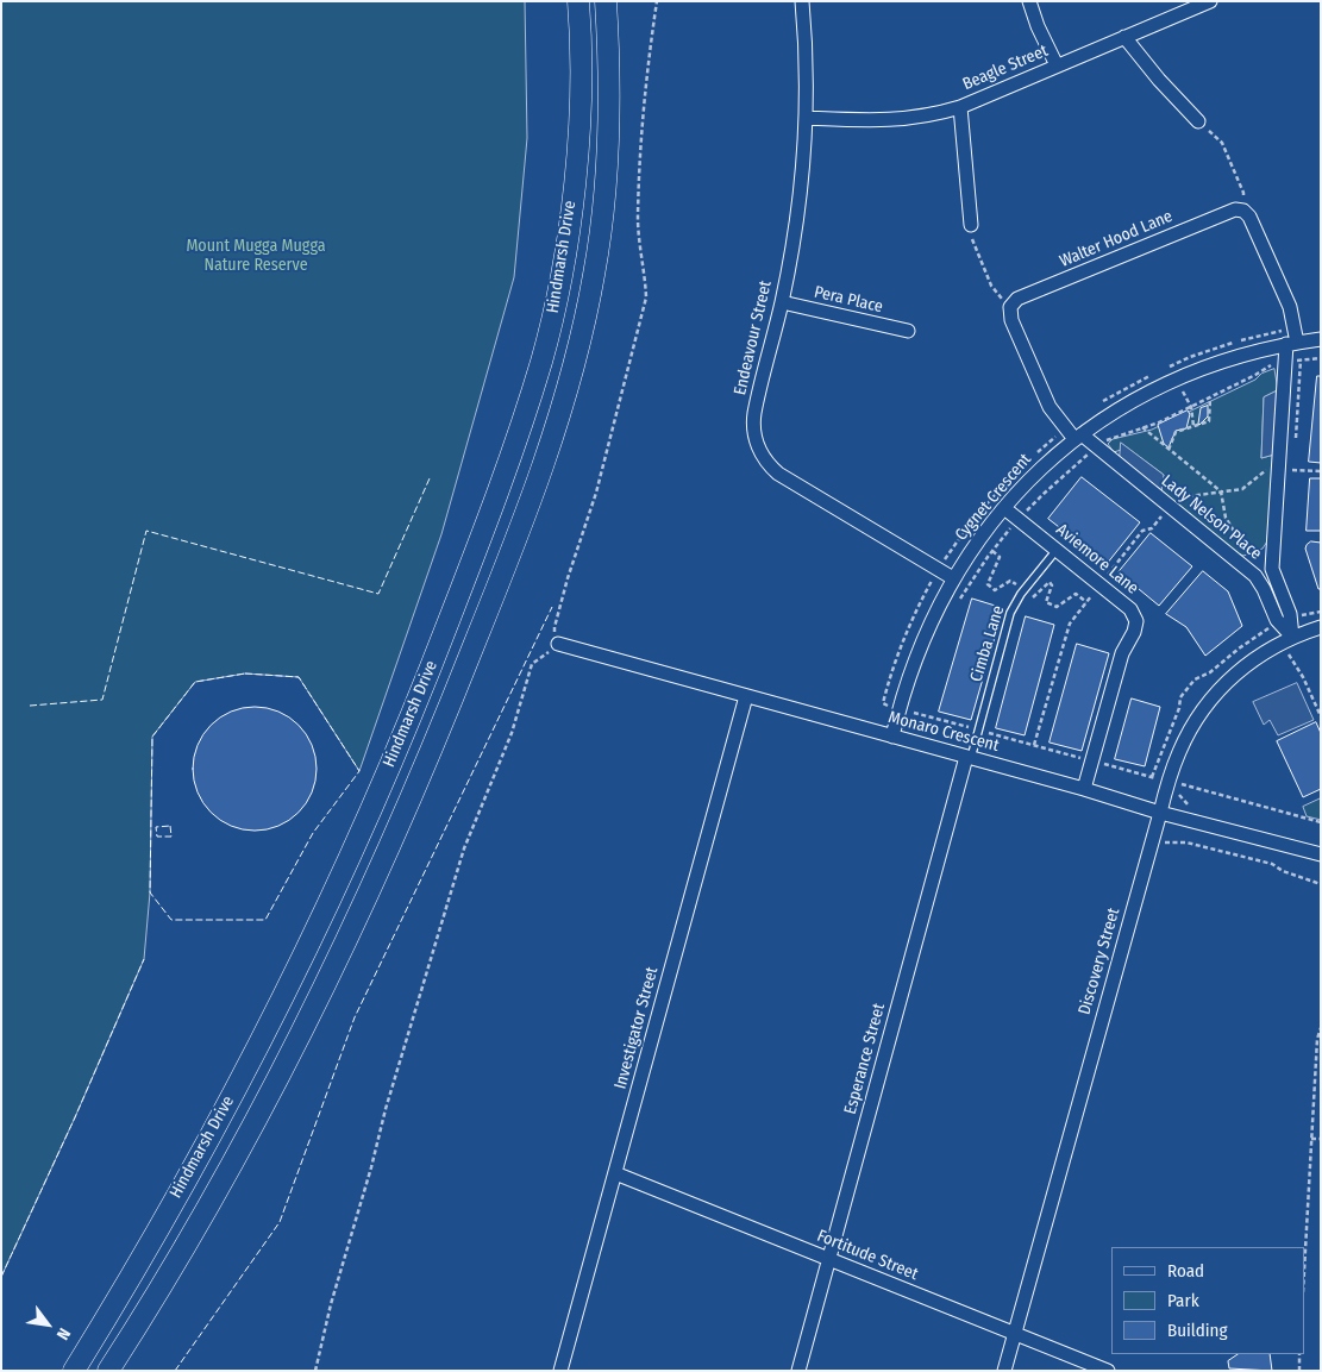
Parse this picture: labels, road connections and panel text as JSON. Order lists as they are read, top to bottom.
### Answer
{
  "streets": {
    "main road": ["Hindmarsh Drive"],
    "street": [
      "Beagle Street",
      "Walter Hood Lane",
      "Pera Place",
      "Endeavour Street",
      "Cygnet Crescent",
      "Lady Nelson Place",
      "Aviemore Lane",
      "Monaro Crescent",
      "Discovery Street",
      "Investigator Street",
      "Esperance Street",
      "Fortitude Street"
    ],
    "lane": ["Cimba Lane"]
  },
  "crossings": [
    ["Beagle Street", "Endeavour Street"],
    ["Walter Hood Lane", "Cygnet Crescent"],
    ["Walter Hood Lane", "Lady Nelson Place"],
    ["Pera Place", "Endeavour Street"],
    ["Endeavour Street", "Cygnet Crescent"],
    ["Cygnet Crescent", "Lady Nelson Place"],
    ["Cygnet Crescent", "Aviemore Lane"],
    ["Cygnet Crescent", "Monaro Crescent"],
    ["Lady Nelson Place", "Discovery Street"],
    ["Aviemore Lane", "Cimba Lane"],
    ["Aviemore Lane", "Monaro Crescent"],
    ["Cimba Lane", "Monaro Crescent"],
    ["Cimba Lane", "Esperance Street"],
    ["Monaro Crescent", "Discovery Street"],
    ["Monaro Crescent", "Investigator Street"],
    ["Monaro Crescent", "Esperance Street"],
    ["Discovery Street", "Fortitude Street"],
    ["Investigator Street", "Fortitude Street"],
    ["Esperance Street", "Fortitude Street"]
  ],
  "parks": ["Mount Mugga Mugga Nature Reserve"],
  "legend": ["Road", "Park", "Building"],
  "north": "bottom right"
}
